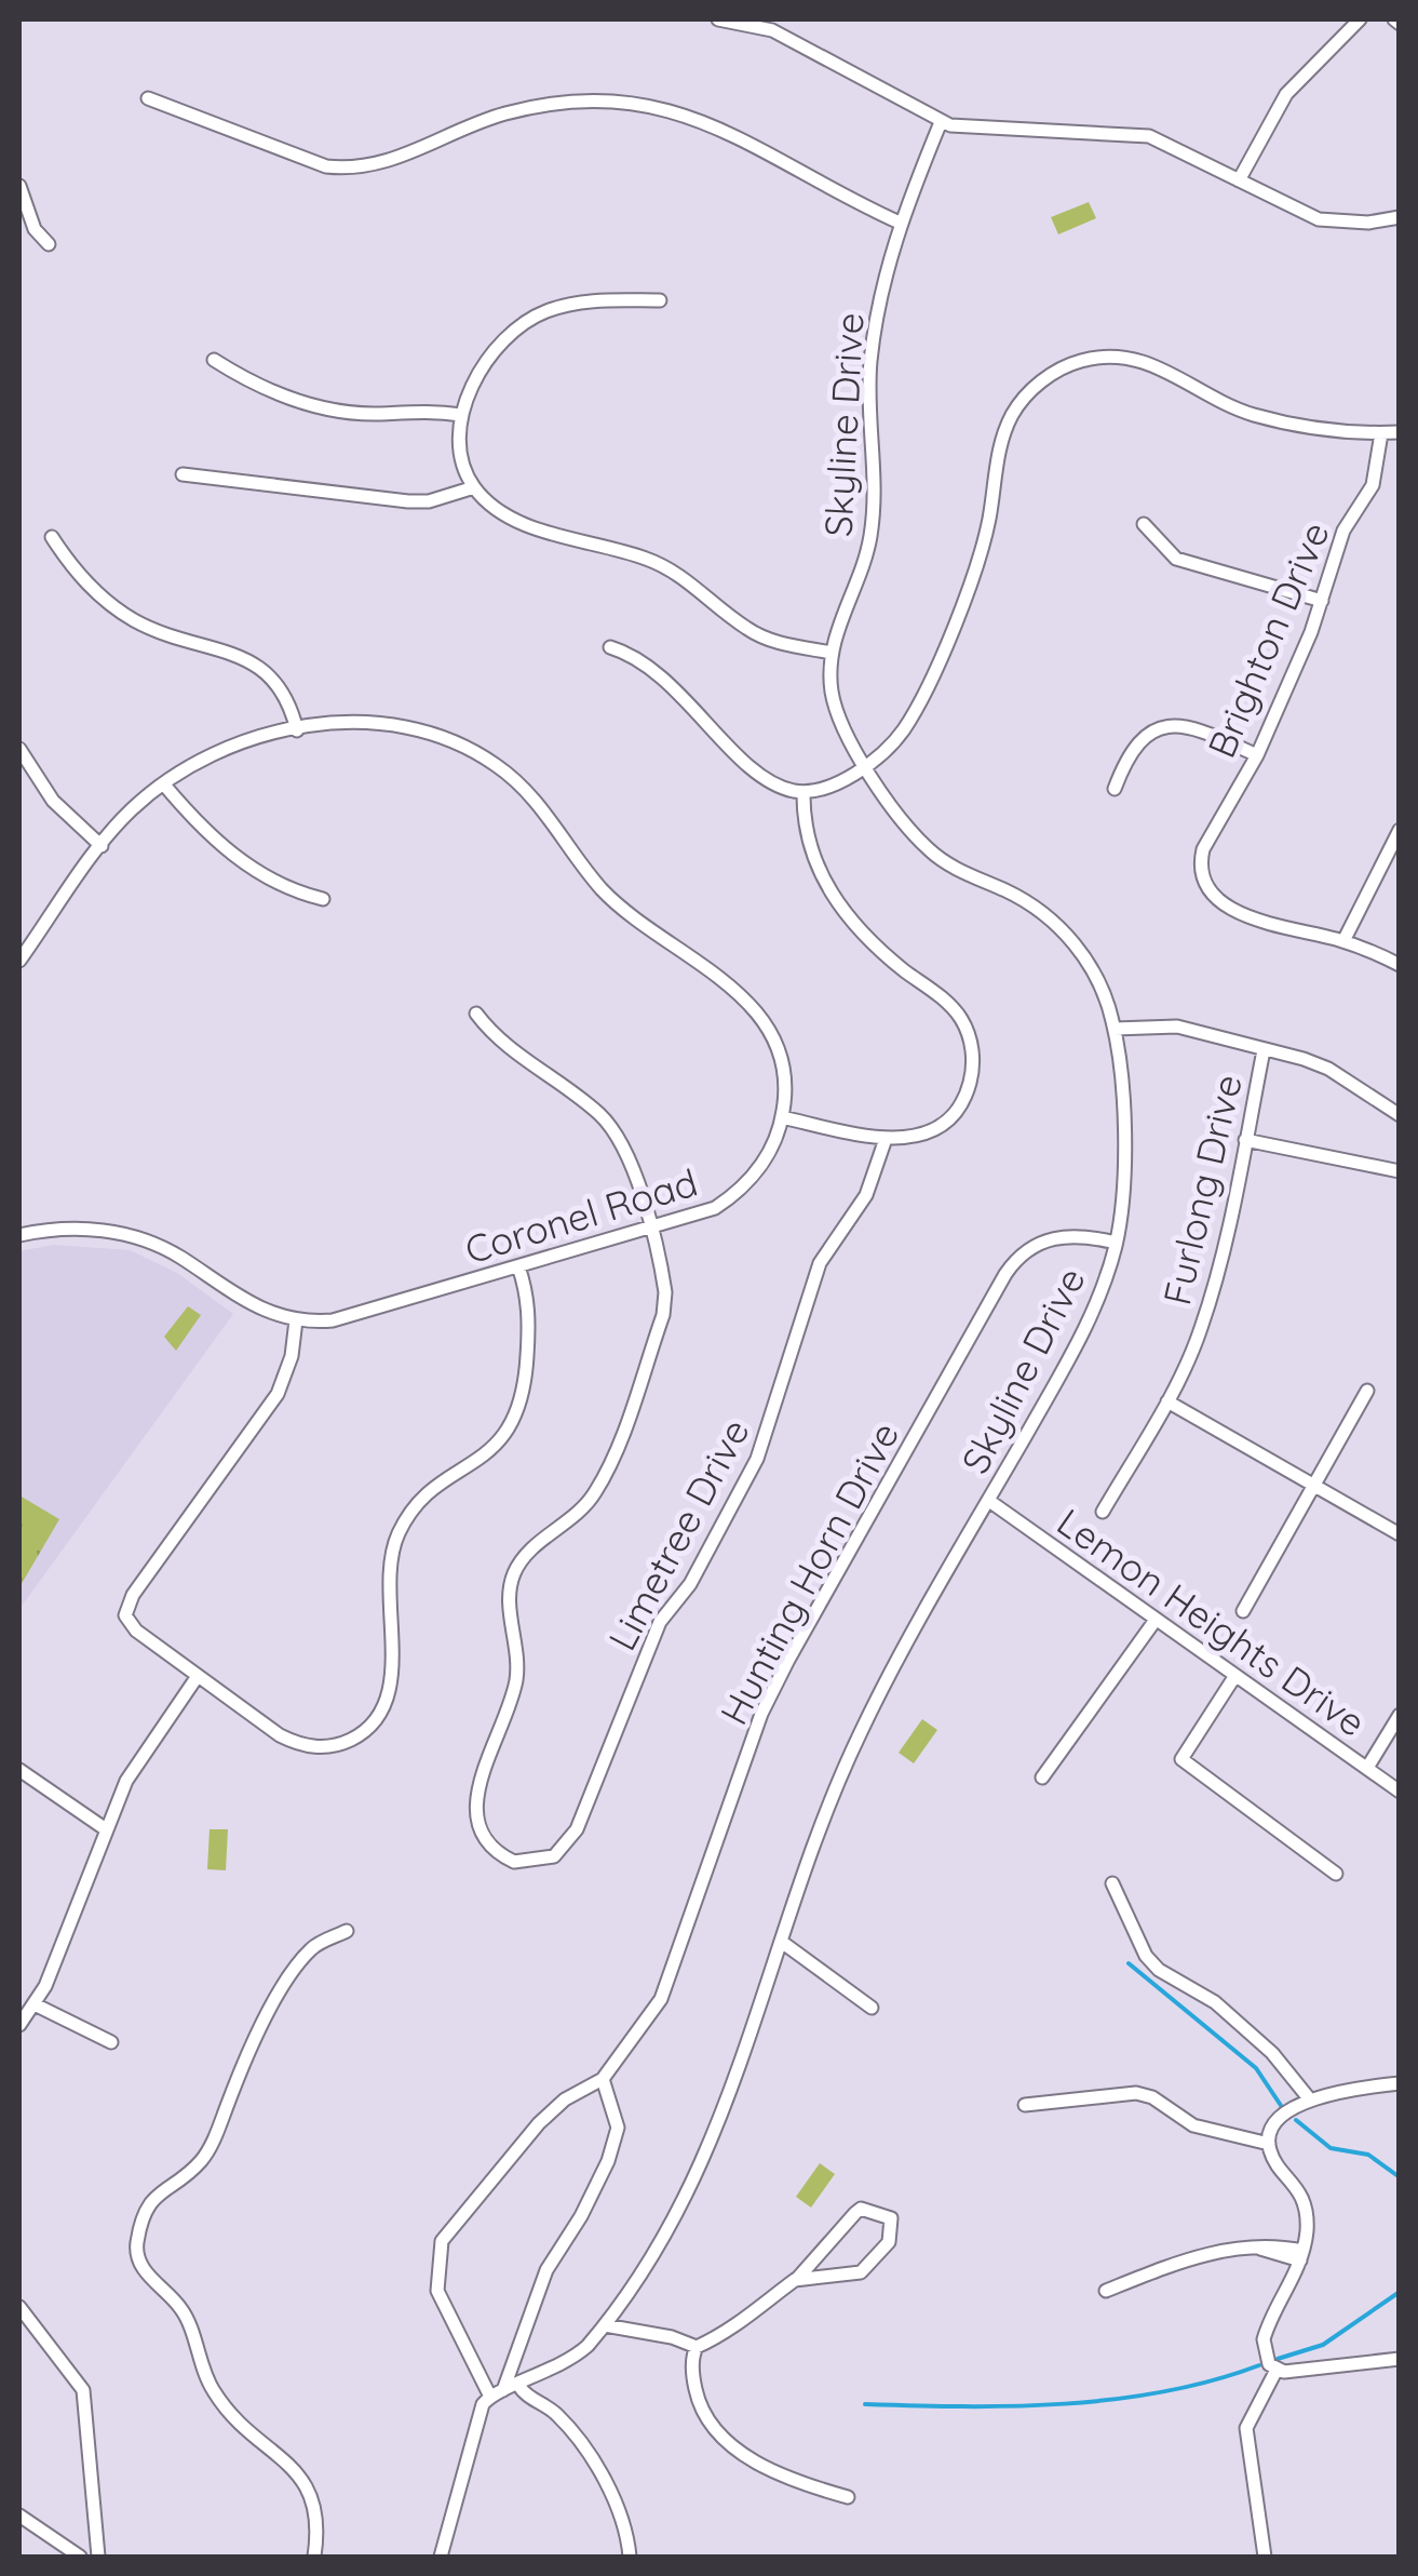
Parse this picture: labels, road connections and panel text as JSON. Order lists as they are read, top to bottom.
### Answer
{
  "streets": {
    "street": [
      "Skyline Drive",
      "Brighton Drive",
      "Furlong Drive",
      "Coronel Road",
      "Limetree Drive",
      "Hunting Horn Drive",
      "Lemon Heights Drive"
    ]
  },
  "crossings": [
    ["Skyline Drive", "Hunting Horn Drive"],
    ["Skyline Drive", "Lemon Heights Drive"],
    ["Coronel Road", "Limetree Drive"]
  ]
}
